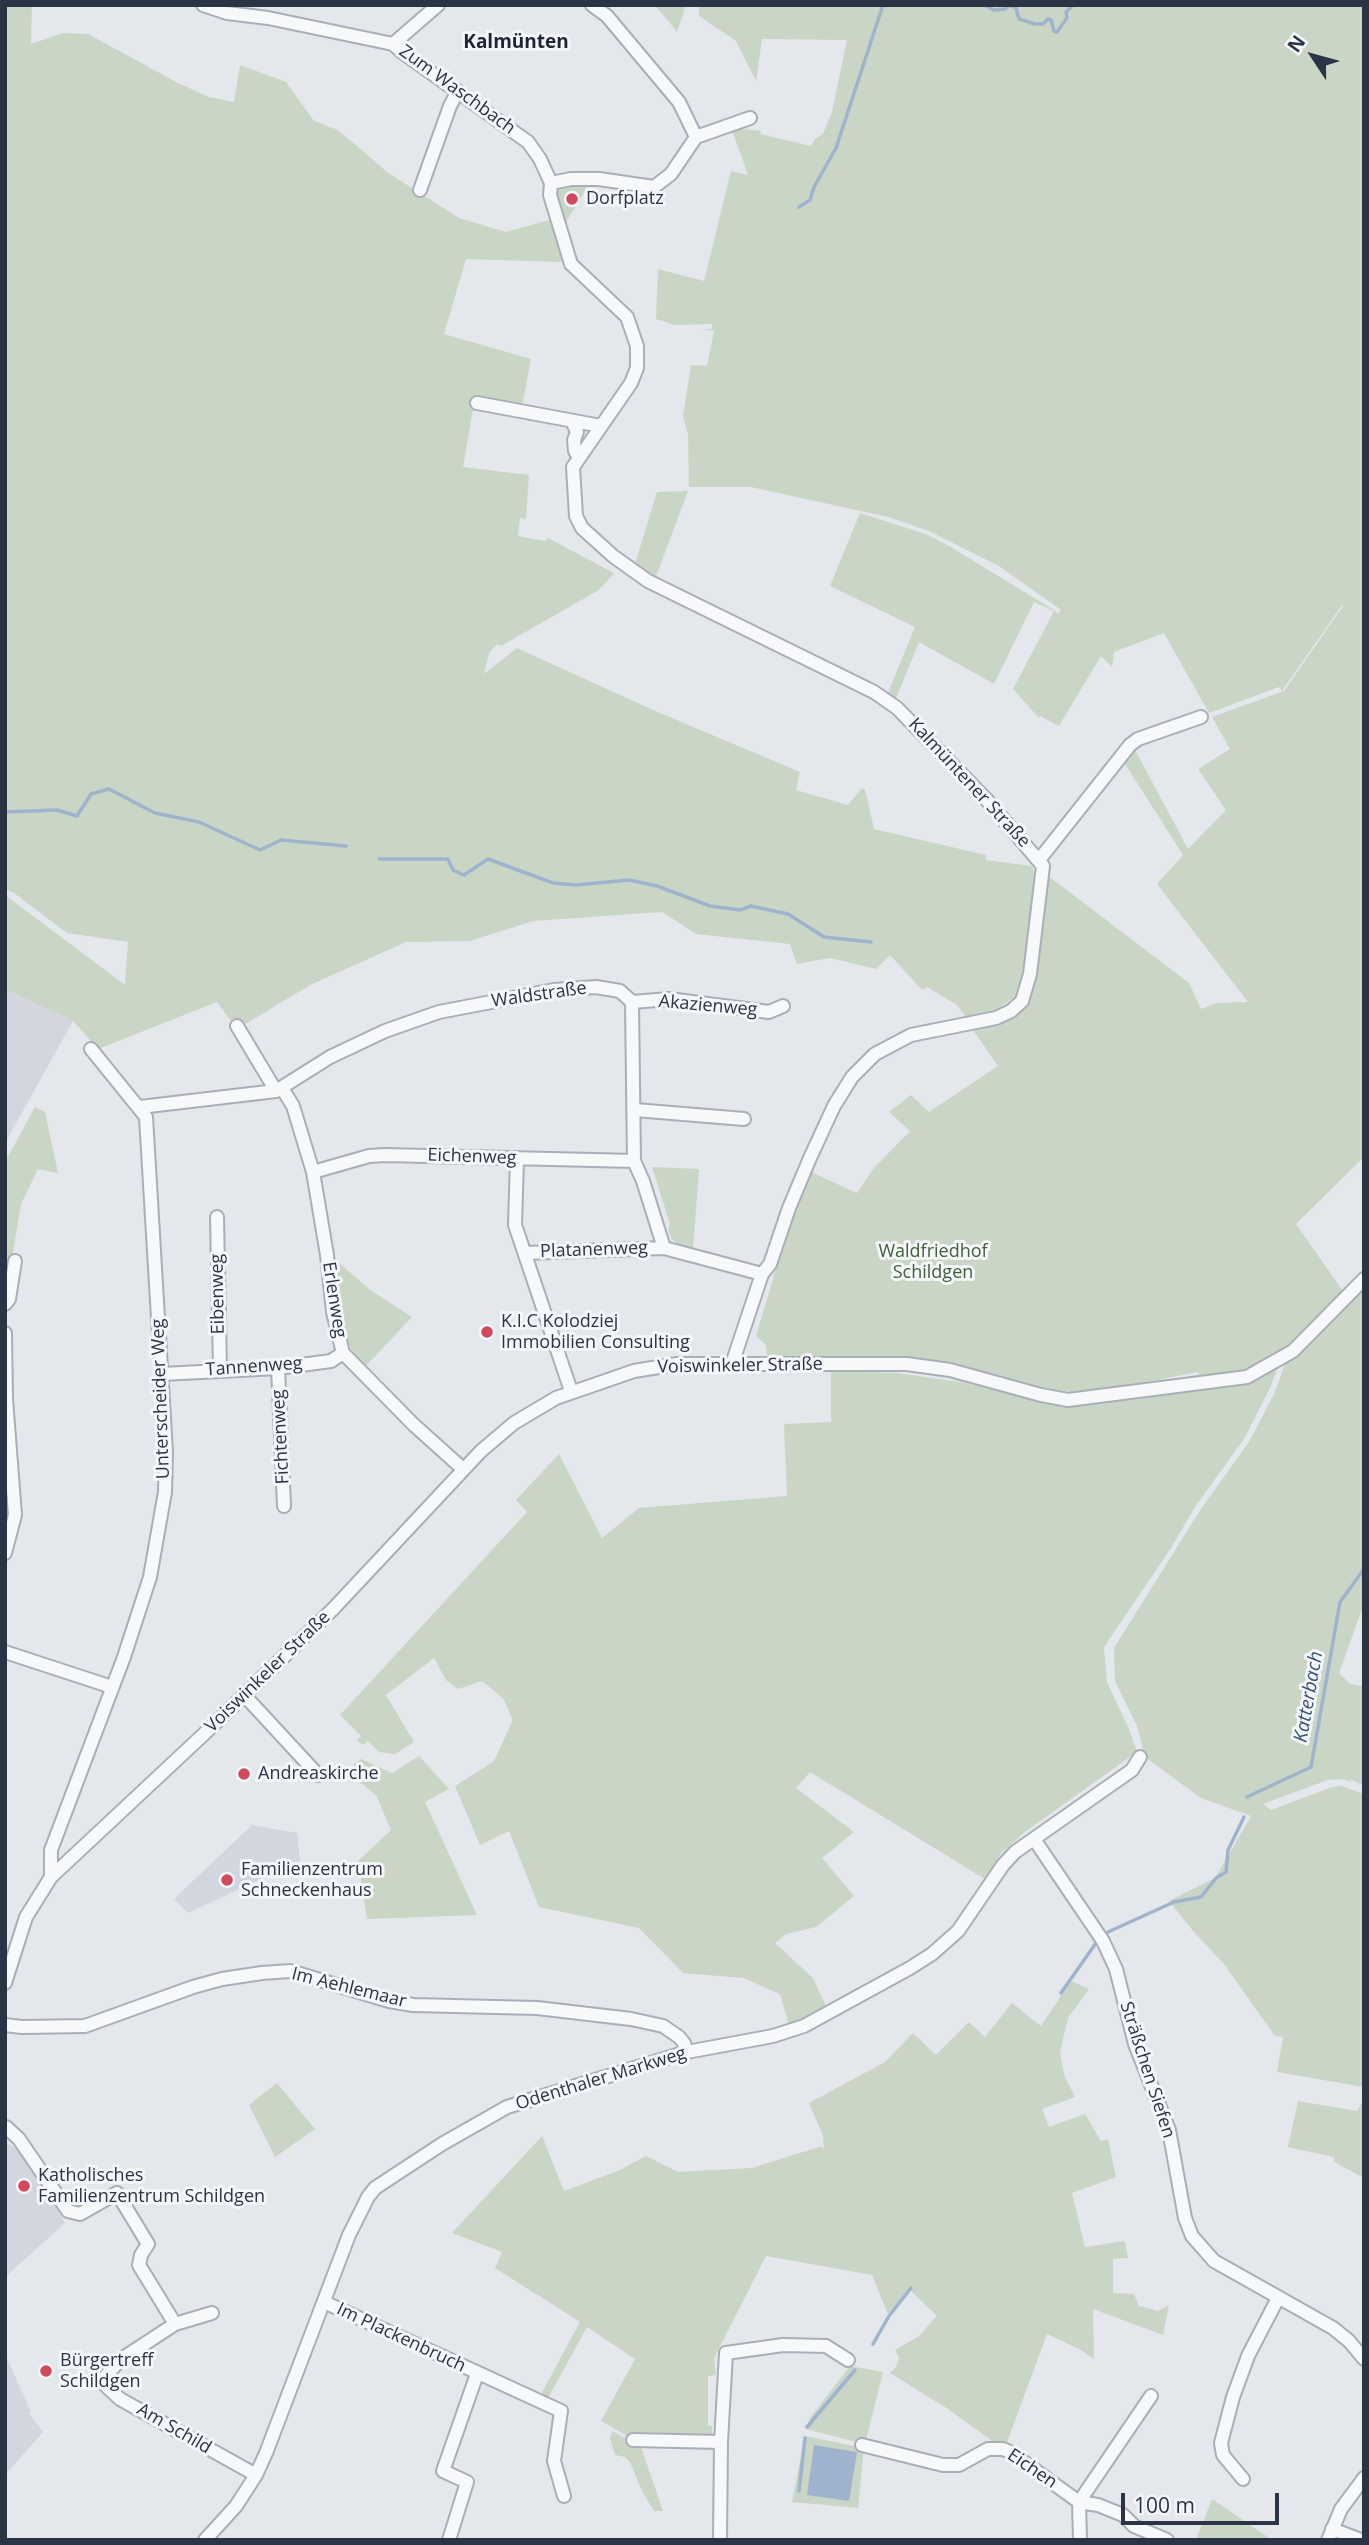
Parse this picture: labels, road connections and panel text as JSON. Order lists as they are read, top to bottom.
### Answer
{
  "streets": {
    "street": [
      "Zum Waschbach",
      "Kalmüntener Straße",
      "Waldstraße",
      "Akazienweg",
      "Eichenweg",
      "Platanenweg",
      "Eibenweg",
      "Erlenweg",
      "Voiswinkeler Straße",
      "Tannenweg",
      "Unterscheider Weg",
      "Fichtenweg",
      "Im Aehlemaar",
      "Sträßchen Siefen",
      "Odenthaler Markweg",
      "Im Plackenbruch",
      "Am Schild",
      "Eichen"
    ]
  },
  "crossings": [
    ["Zum Waschbach", "Kalmüntener Straße"],
    ["Kalmüntener Straße", "Voiswinkeler Straße"],
    ["Waldstraße", "Akazienweg"],
    ["Waldstraße", "Erlenweg"],
    ["Waldstraße", "Unterscheider Weg"],
    ["Eichenweg", "Erlenweg"],
    ["Eibenweg", "Tannenweg"],
    ["Erlenweg", "Voiswinkeler Straße"],
    ["Erlenweg", "Tannenweg"],
    ["Voiswinkeler Straße", "Unterscheider Weg"],
    ["Tannenweg", "Unterscheider Weg"],
    ["Tannenweg", "Fichtenweg"],
    ["Im Aehlemaar", "Odenthaler Markweg"],
    ["Sträßchen Siefen", "Odenthaler Markweg"],
    ["Odenthaler Markweg", "Im Plackenbruch"],
    ["Odenthaler Markweg", "Am Schild"]
  ],
  "districts": ["Kalmünten"],
  "water": ["Katterbach"],
  "parks": ["Waldfriedhof Schildgen"],
  "places": [
    "Dorfplatz",
    "K.I.C Kolodziej Immobilien Consulting",
    "Andreaskirche",
    "Familienzentrum Schneckenhaus",
    "Katholisches Familienzentrum Schildgen",
    "Bürgertreff Schildgen"
  ],
  "scale_bar": "100 m",
  "north": "top left"
}
